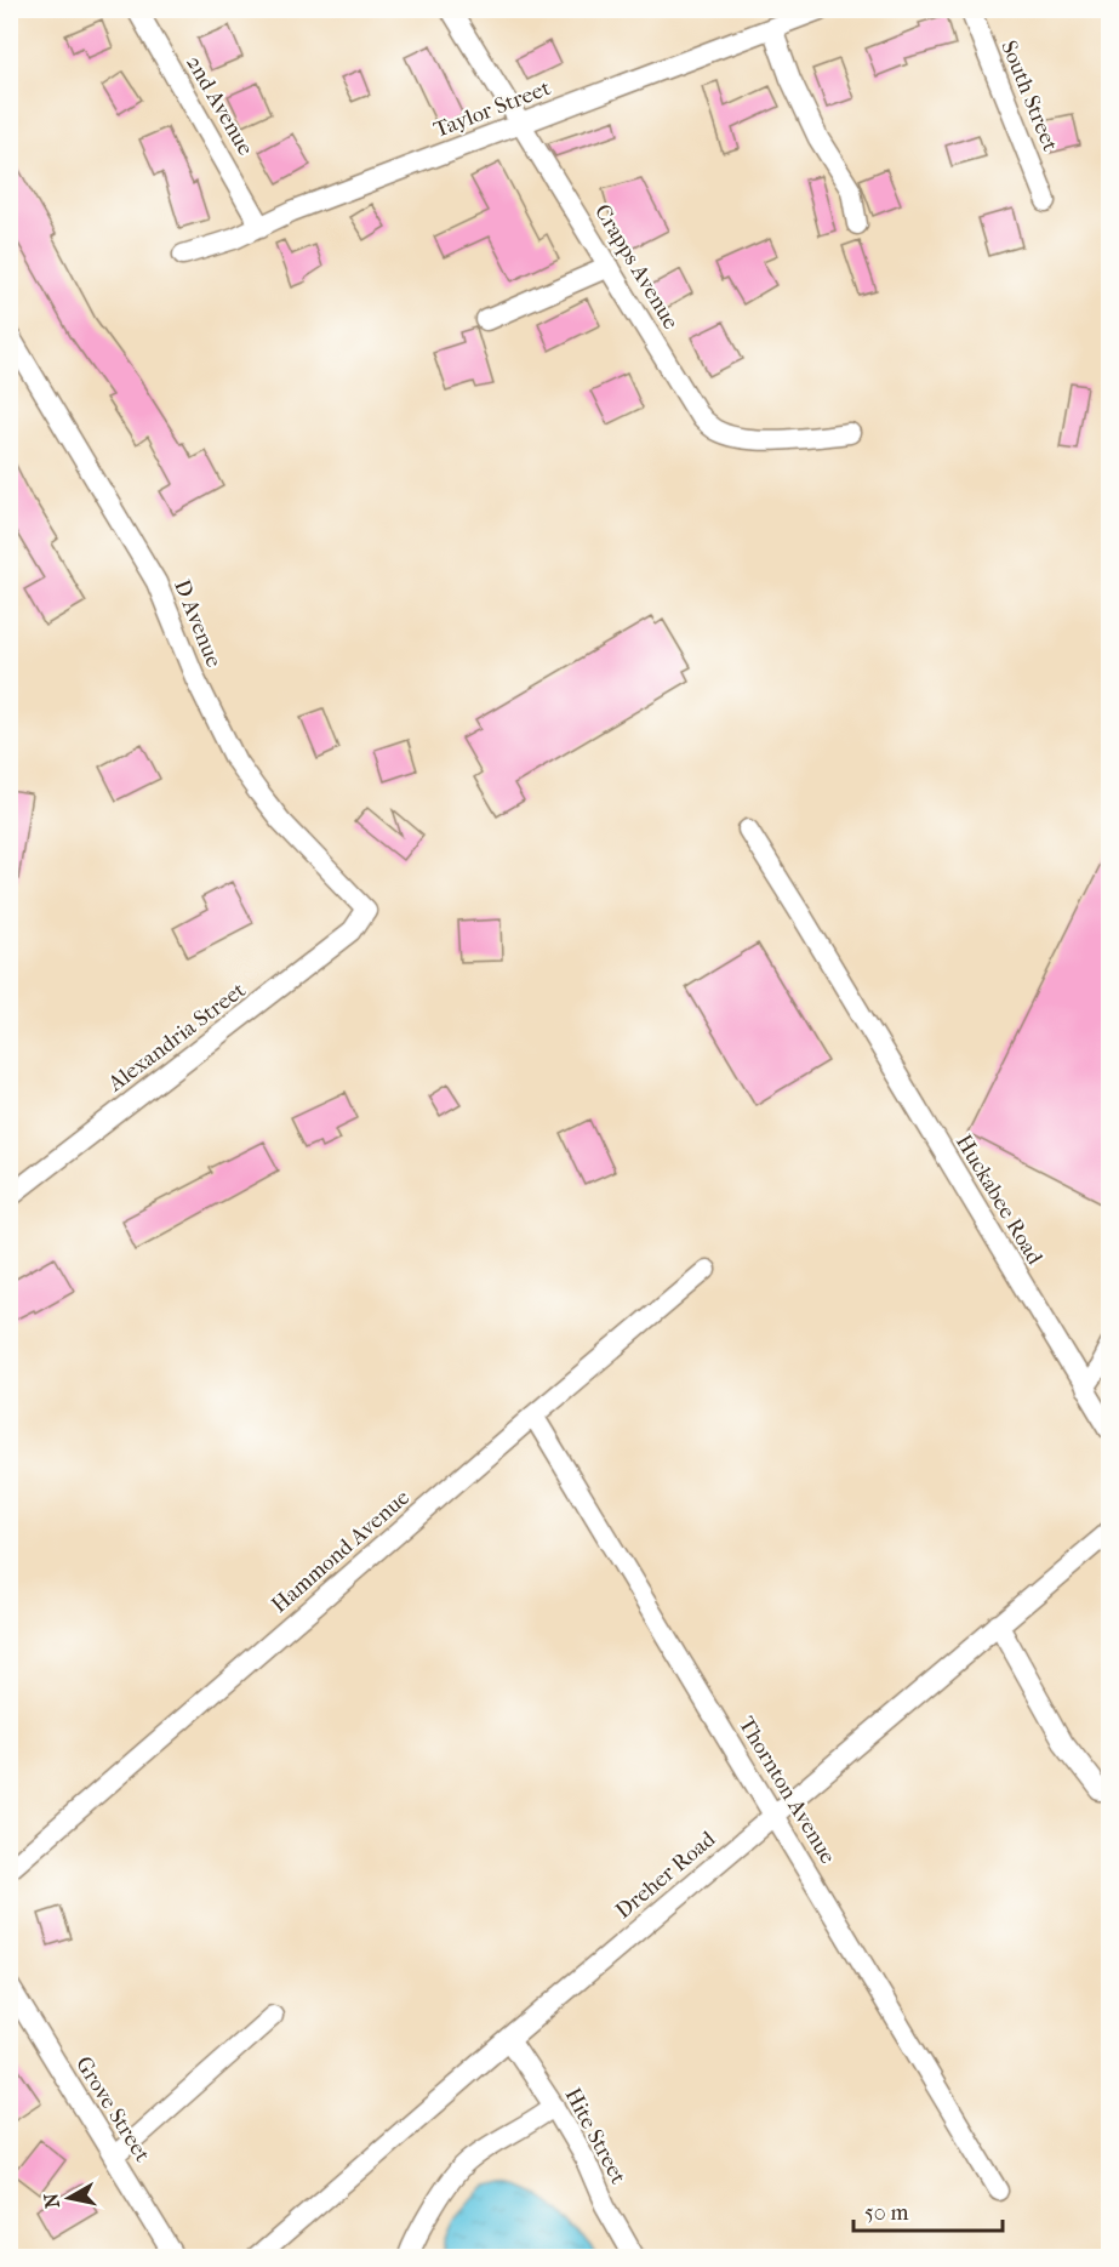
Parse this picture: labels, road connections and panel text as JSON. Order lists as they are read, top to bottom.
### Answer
{
  "streets": {
    "street": [
      "South Street",
      "2nd Avenue",
      "Taylor Street",
      "Crapps Avenue",
      "D Avenue",
      "Alexandria Street",
      "Huckabee Road",
      "Hammond Avenue",
      "Thornton Avenue",
      "Dreher Road",
      "Grove Street",
      "Hite Street"
    ]
  },
  "crossings": [
    ["2nd Avenue", "Taylor Street"],
    ["Taylor Street", "Crapps Avenue"],
    ["D Avenue", "Alexandria Street"],
    ["Hammond Avenue", "Thornton Avenue"],
    ["Thornton Avenue", "Dreher Road"],
    ["Dreher Road", "Hite Street"]
  ],
  "scale_bar": "50 m",
  "north": "left"
}
